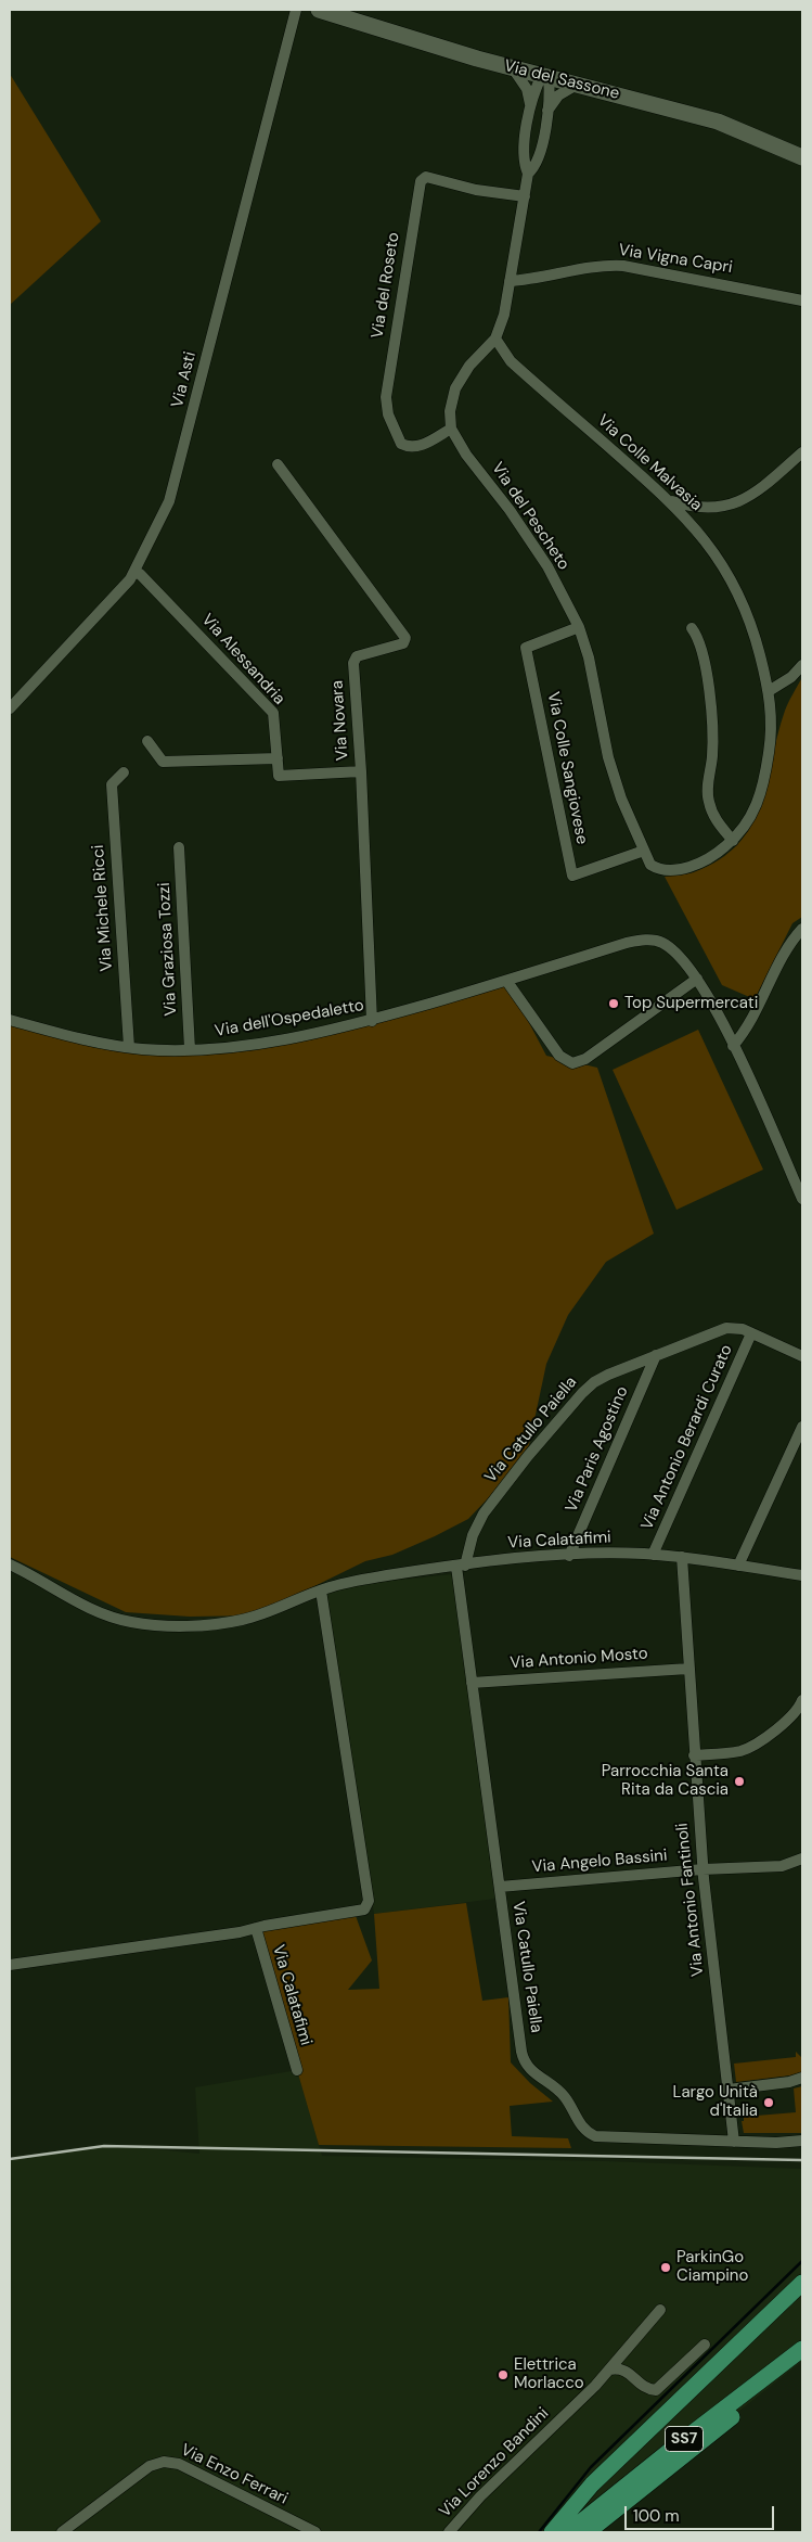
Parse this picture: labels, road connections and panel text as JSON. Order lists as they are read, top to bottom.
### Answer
{
  "streets": {
    "main road": ["Via del Sassone", "SS7"],
    "street": [
      "Via Vigna Capri",
      "Via del Roseto",
      "Via Asti",
      "Via Colle Malvasia",
      "Via del Pescheto",
      "Via Alessandria",
      "Via Novara",
      "Via Colle Sangiovese",
      "Via Michele Ricci",
      "Via Graziosa Tozzi",
      "Via dell'Ospedaletto",
      "Via Catullo Paiella",
      "Via Antonio Berardi Curato",
      "Via Paris Agostino",
      "Via Calatafimi",
      "Via Antonio Mosto",
      "Via Angelo Bassini",
      "Via Antonio Fantinoli",
      "Via Lorenzo Bandini",
      "Via Enzo Ferrari"
    ]
  },
  "crossings": [
    ["Via del Roseto", "Via del Pescheto"],
    ["Via Asti", "Via Alessandria"],
    ["Via Colle Malvasia", "Via del Pescheto"],
    ["Via Colle Malvasia", "Via Colle Sangiovese"],
    ["Via del Pescheto", "Via Colle Sangiovese"],
    ["Via Alessandria", "Via Novara"],
    ["Via Novara", "Via dell'Ospedaletto"],
    ["Via Michele Ricci", "Via dell'Ospedaletto"],
    ["Via Graziosa Tozzi", "Via dell'Ospedaletto"],
    ["Via Catullo Paiella", "Via Antonio Berardi Curato"],
    ["Via Catullo Paiella", "Via Paris Agostino"],
    ["Via Catullo Paiella", "Via Calatafimi"],
    ["Via Catullo Paiella", "Via Antonio Mosto"],
    ["Via Catullo Paiella", "Via Angelo Bassini"],
    ["Via Catullo Paiella", "Via Antonio Fantinoli"],
    ["Via Antonio Berardi Curato", "Via Calatafimi"],
    ["Via Paris Agostino", "Via Calatafimi"],
    ["Via Calatafimi", "Via Antonio Fantinoli"],
    ["Via Antonio Mosto", "Via Antonio Fantinoli"],
    ["Via Angelo Bassini", "Via Antonio Fantinoli"]
  ],
  "places": [
    "Top Supermercati",
    "Parrocchia Santa Rita da Cascia",
    "Largo Unità d'Italia",
    "ParkinGo Ciampino",
    "Elettrica Morlacco"
  ],
  "scale_bar": "100 m"
}
